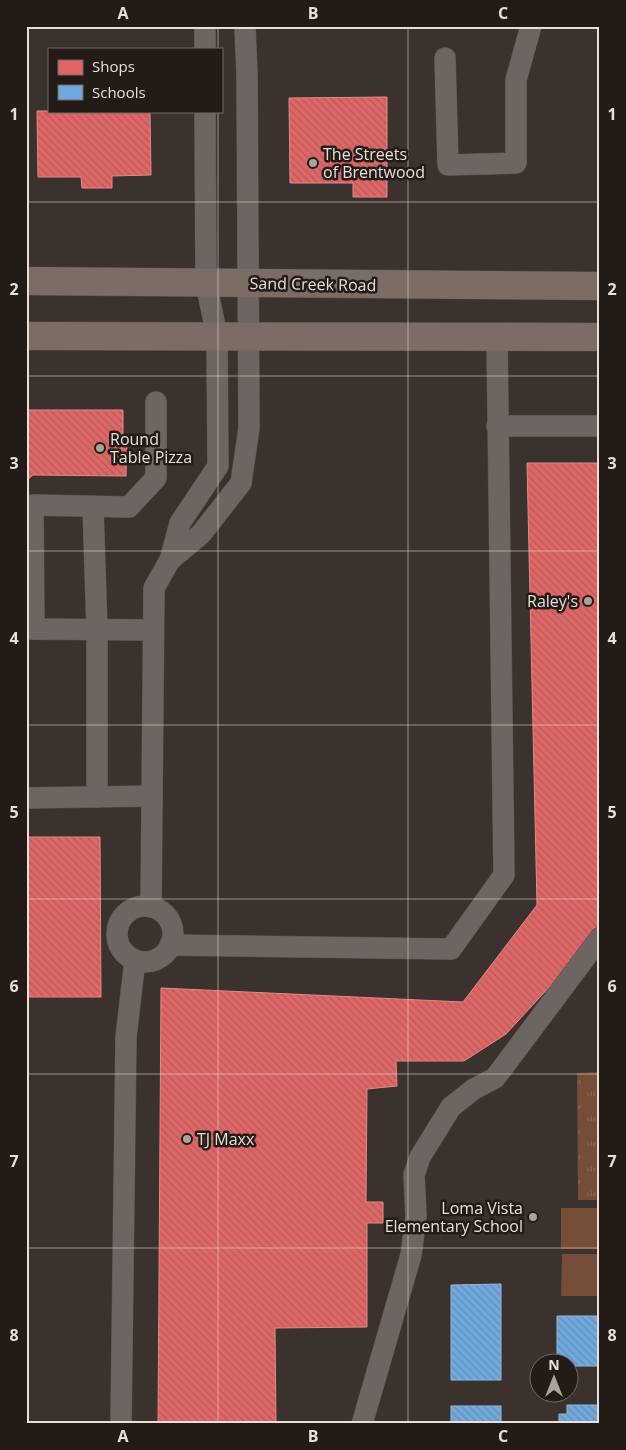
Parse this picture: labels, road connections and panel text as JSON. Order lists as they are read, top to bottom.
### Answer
{
  "streets": {
    "main road": ["Sand Creek Road"]
  },
  "places": [
    "The Streets of Brentwood",
    "Round Table Pizza",
    "Raley's",
    "TJ Maxx",
    "Loma Vista Elementary School"
  ],
  "legend": ["Shops", "Schools"],
  "north": "top",
  "grid": {
    "columns": ["A", "B", "C"],
    "rows": [
      "1",
      "2",
      "3",
      "4",
      "5",
      "6",
      "7",
      "8"
    ]
  }
}
